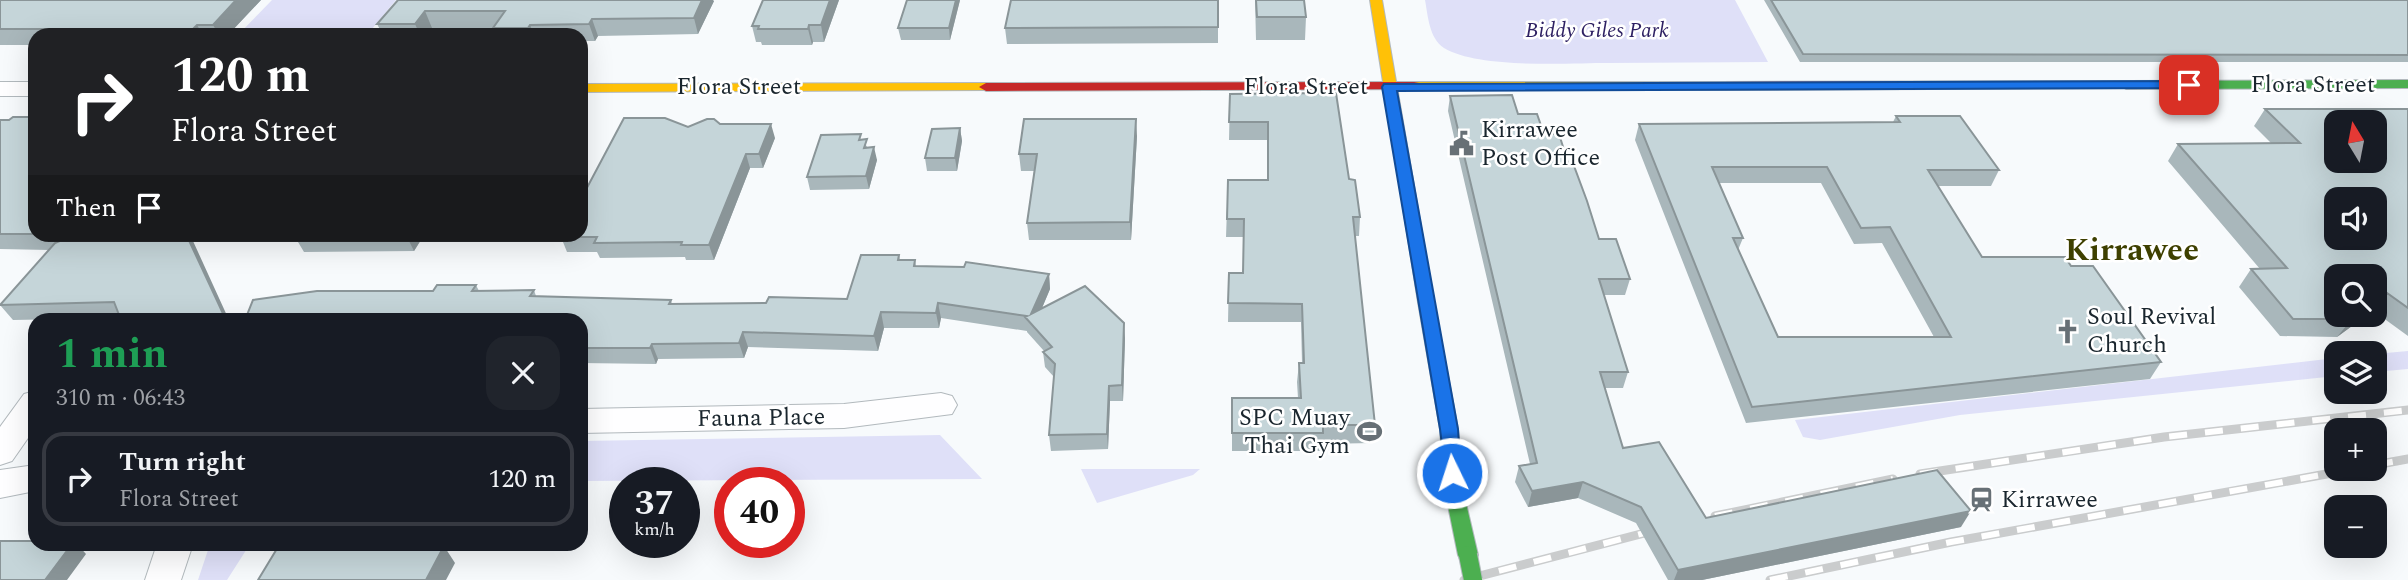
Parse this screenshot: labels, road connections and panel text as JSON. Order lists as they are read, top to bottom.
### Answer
{
  "streets": {
    "street": ["Flora Street", "Fauna Place"]
  },
  "districts": ["Kirrawee"],
  "parks": ["Biddy Giles Park"],
  "places": {
    "public building": ["Kirrawee Post Office"],
    "church": ["Soul Revival Church"],
    "sports": ["SPC Muay Thai Gym"],
    "station": ["Kirrawee"]
  },
  "north": "top",
  "page": {
    "turn": ["120 m", "Flora Street"],
    "map_buttons": ["+", "−"],
    "then": "Then",
    "heading": ["1 min", "310 m · 06:43"],
    "list": [
      {
        "name": "Turn right",
        "note": "Flora Street",
        "value": "120 m"
      }
    ],
    "speed": "37 km/h",
    "limit": "40"
  }
}
